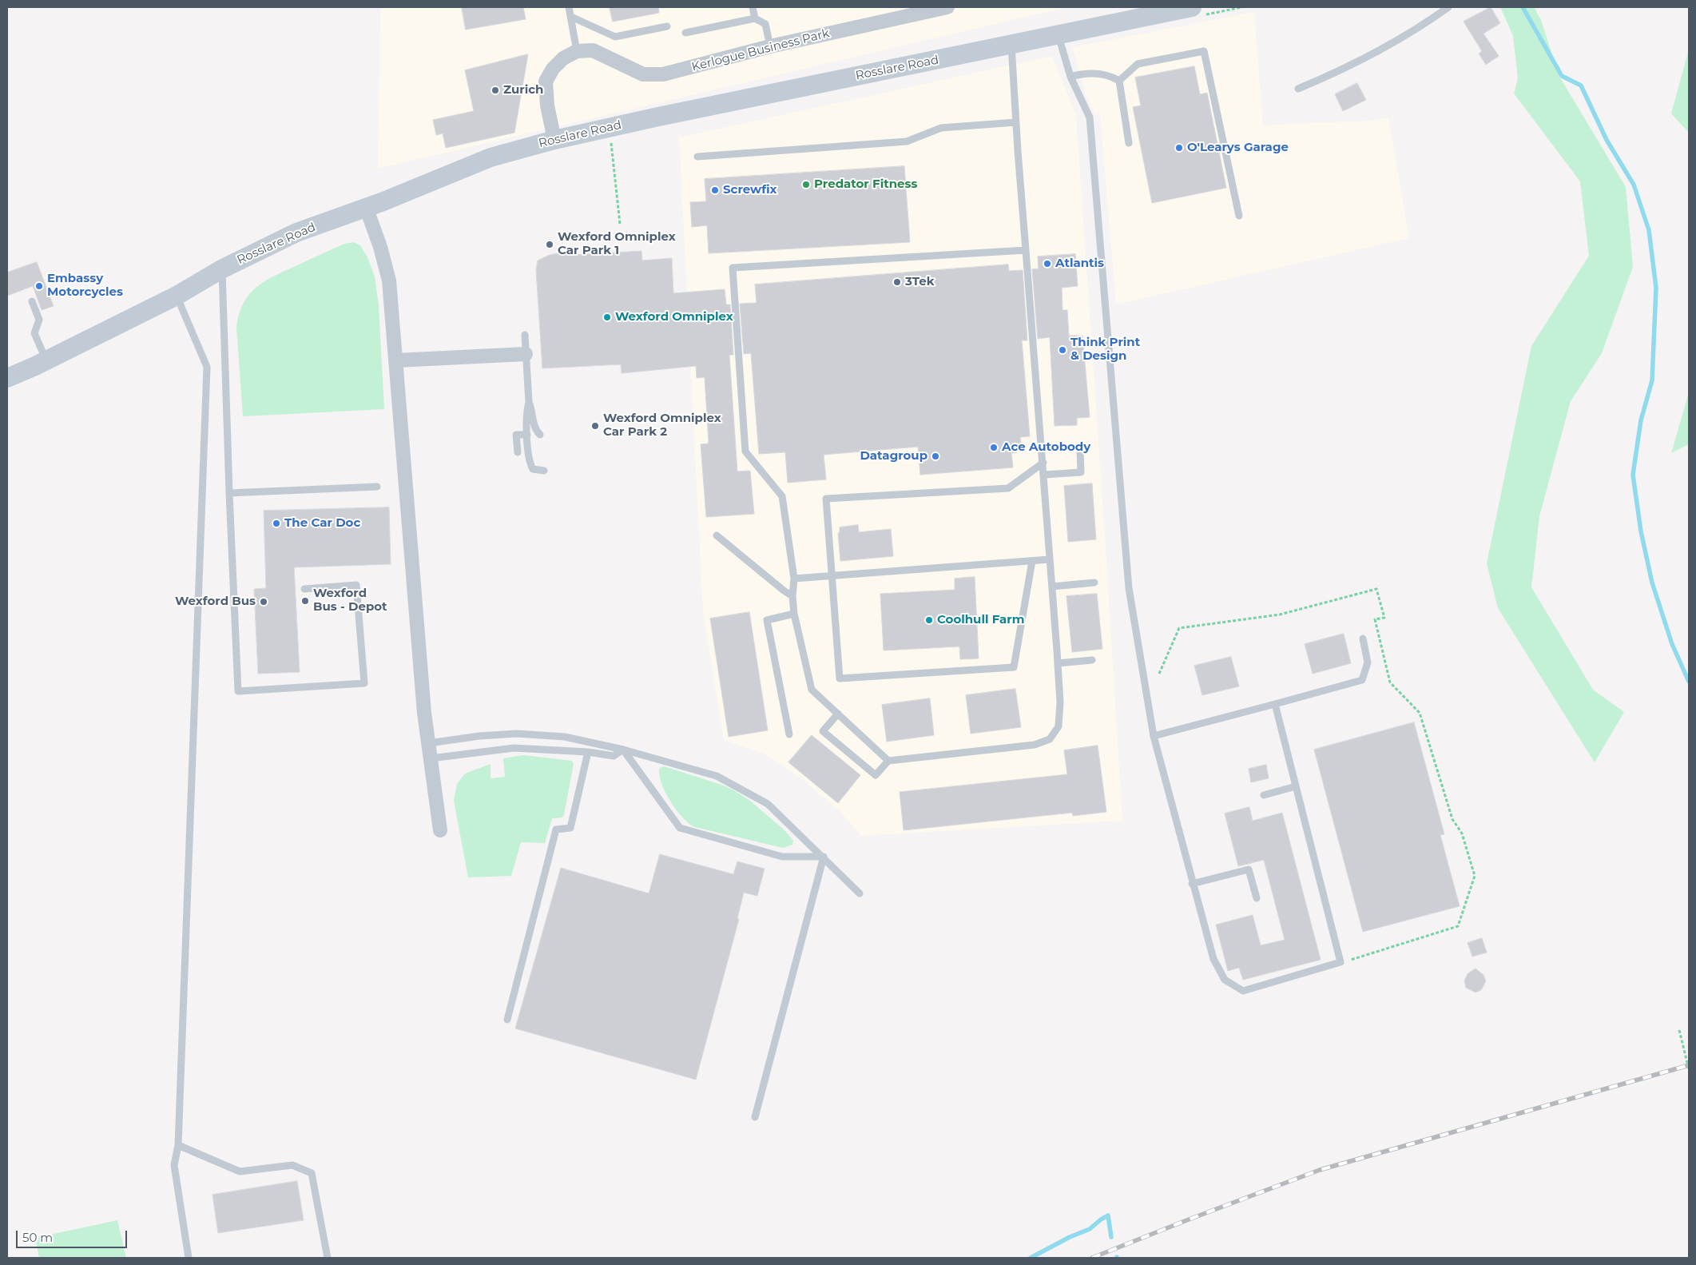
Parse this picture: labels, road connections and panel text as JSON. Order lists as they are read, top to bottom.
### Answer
{
  "streets": {
    "main road": ["Rosslare Road"],
    "street": ["Kerlogue Business Park"]
  },
  "places": [
    "Zurich",
    "O'Learys Garage",
    "Predator Fitness",
    "Screwfix",
    "Wexford Omniplex Car Park 1",
    "Atlantis",
    "3Tek",
    "Embassy Motorcycles",
    "Wexford Omniplex",
    "Think Print & Design",
    "Wexford Omniplex Car Park 2",
    "Ace Autobody",
    "Datagroup",
    "The Car Doc",
    "Wexford Bus - Depot",
    "Wexford Bus",
    "Coolhull Farm"
  ],
  "scale_bar": "50 m"
}
